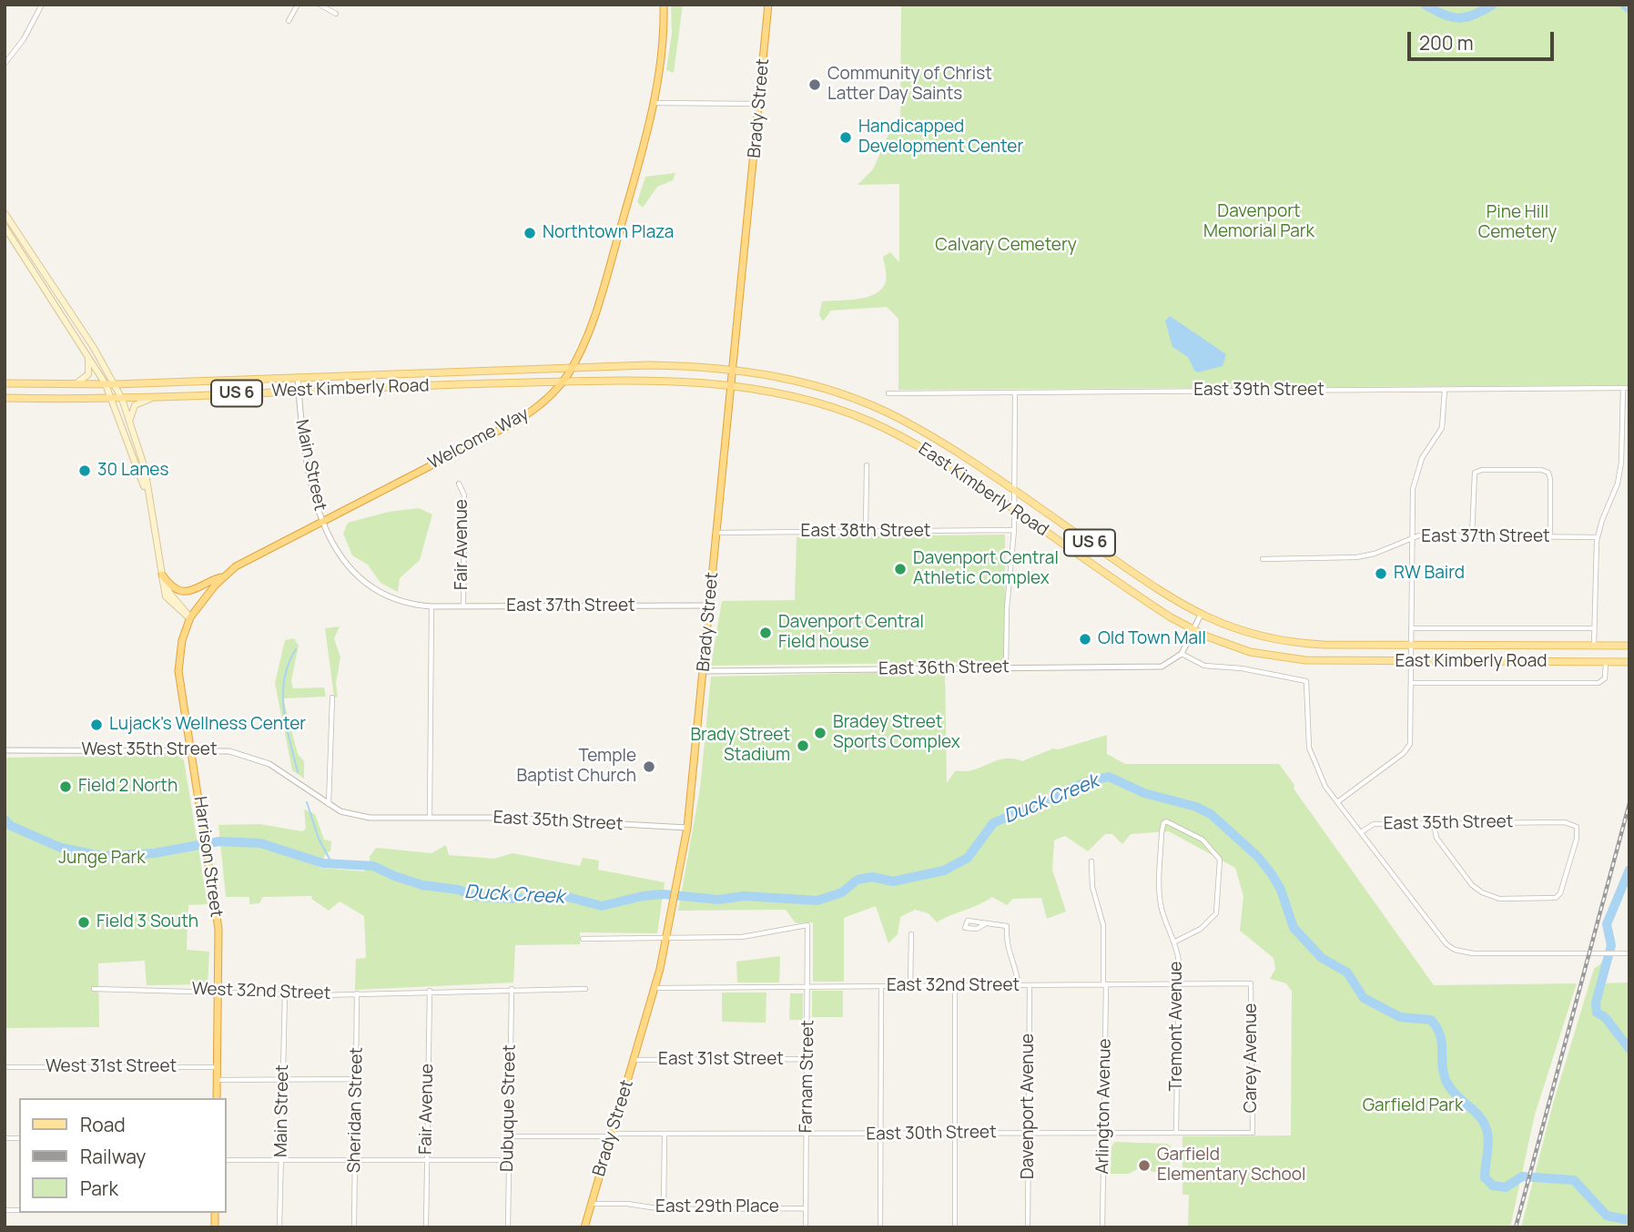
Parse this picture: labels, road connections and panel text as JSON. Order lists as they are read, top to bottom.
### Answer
{
  "streets": {
    "highway": ["Brady Street", "Welcome Way", "Harrison Street"],
    "main road": ["West Kimberly Road", "US 6", "East Kimberly Road"],
    "street": [
      "East 39th Street",
      "Main Street",
      "East 38th Street",
      "East 37th Street",
      "Fair Avenue",
      "East 36th Street",
      "West 35th Street",
      "East 35th Street",
      "East 32nd Street",
      "West 32nd Street",
      "Tremont Avenue",
      "Carey Avenue",
      "East 31st Street",
      "West 31st Street",
      "Farnam Street",
      "Davenport Avenue",
      "Arlington Avenue",
      "Dubuque Street",
      "Sheridan Street",
      "East 30th Street",
      "East 29th Place"
    ]
  },
  "crossings": [
    ["Brady Street", "East Kimberly Road"],
    ["Brady Street", "East 38th Street"],
    ["Brady Street", "East 37th Street"],
    ["Brady Street", "East 36th Street"],
    ["Brady Street", "East 35th Street"],
    ["Brady Street", "East 32nd Street"],
    ["Brady Street", "East 31st Street"],
    ["Brady Street", "Farnam Street"],
    ["Brady Street", "East 30th Street"],
    ["Brady Street", "East 29th Place"],
    ["West Kimberly Road", "Main Street"],
    ["West Kimberly Road", "East Kimberly Road"],
    ["Welcome Way", "Main Street"],
    ["Welcome Way", "East Kimberly Road"],
    ["Welcome Way", "Harrison Street"],
    ["Main Street", "East 37th Street"],
    ["Main Street", "West 32nd Street"],
    ["East 37th Street", "Fair Avenue"],
    ["Fair Avenue", "West 32nd Street"],
    ["West 35th Street", "East 35th Street"],
    ["West 35th Street", "Harrison Street"],
    ["Harrison Street", "West 32nd Street"],
    ["Harrison Street", "West 31st Street"],
    ["East 32nd Street", "Tremont Avenue"],
    ["East 32nd Street", "Carey Avenue"],
    ["East 32nd Street", "Farnam Street"],
    ["East 32nd Street", "Davenport Avenue"],
    ["East 32nd Street", "Arlington Avenue"],
    ["West 32nd Street", "Sheridan Street"],
    ["Tremont Avenue", "East 30th Street"],
    ["Carey Avenue", "East 30th Street"],
    ["East 31st Street", "Farnam Street"],
    ["Farnam Street", "East 30th Street"],
    ["Farnam Street", "East 29th Place"],
    ["Davenport Avenue", "East 30th Street"],
    ["Arlington Avenue", "East 30th Street"],
    ["Dubuque Street", "East 30th Street"]
  ],
  "water": ["Duck Creek"],
  "parks": [
    "Davenport Memorial Park",
    "Pine Hill Cemetery",
    "Calvary Cemetery",
    "Junge Park",
    "Garfield Park"
  ],
  "places": [
    "Community of Christ Latter Day Saints",
    "Handicapped Development Center",
    "Northtown Plaza",
    "30 Lanes",
    "Davenport Central Athletic Complex",
    "RW Baird",
    "Davenport Central Field house",
    "Old Town Mall",
    "Lujack's Wellness Center",
    "Bradey Street Sports Complex",
    "Brady Street Stadium",
    "Temple Baptist Church",
    "Field 2 North",
    "Field 3 South",
    "Garfield Elementary School"
  ],
  "legend": ["Road", "Railway", "Park"],
  "scale_bar": "200 m"
}
